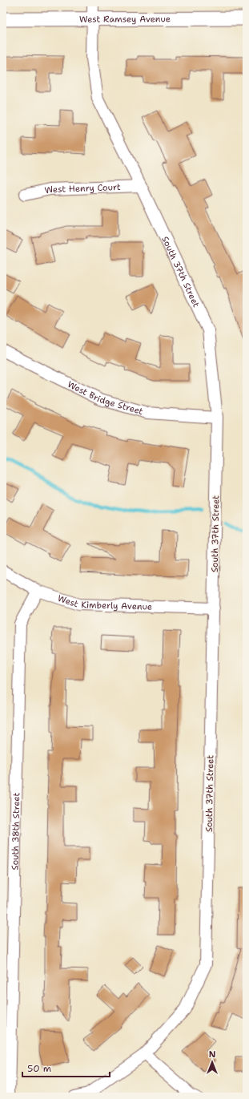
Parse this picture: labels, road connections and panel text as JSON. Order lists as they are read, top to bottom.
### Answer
{
  "streets": {
    "street": [
      "West Ramsey Avenue",
      "West Henry Court",
      "South 37th Street",
      "West Bridge Street",
      "West Kimberly Avenue",
      "South 38th Street"
    ]
  },
  "crossings": [
    ["West Ramsey Avenue", "South 37th Street"],
    ["West Henry Court", "South 37th Street"],
    ["South 37th Street", "West Bridge Street"],
    ["South 37th Street", "West Kimberly Avenue"],
    ["West Kimberly Avenue", "South 38th Street"]
  ],
  "scale_bar": "50 m",
  "north": "top"
}
